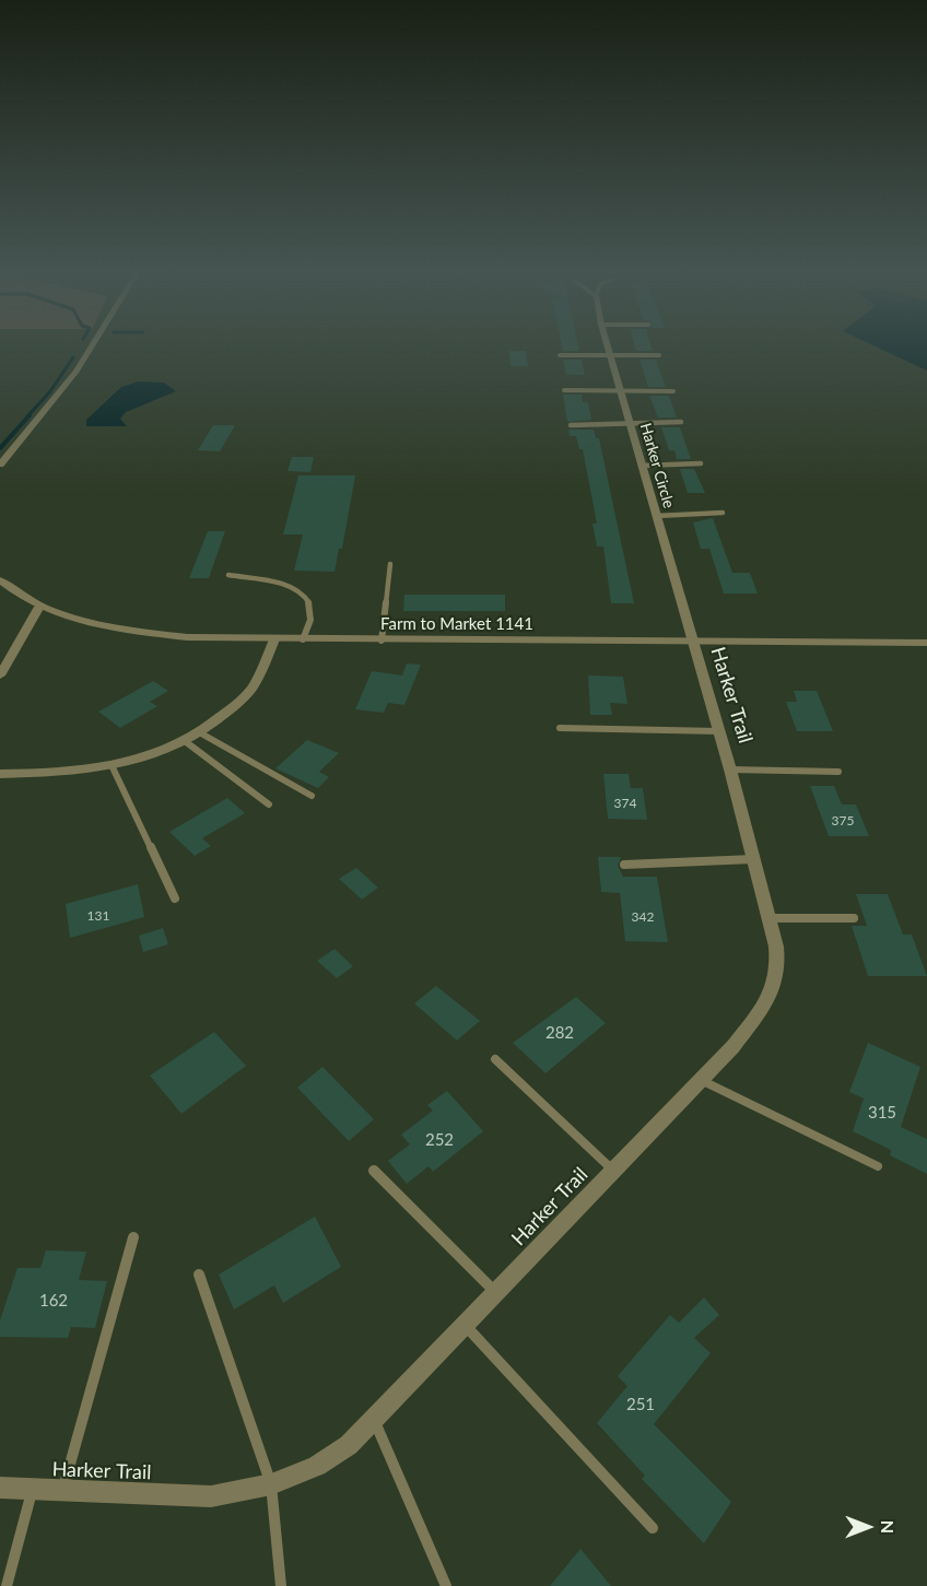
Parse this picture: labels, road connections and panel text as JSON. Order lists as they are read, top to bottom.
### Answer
{
  "streets": {
    "street": ["Harker Circle", "Farm to Market 1141", "Harker Trail"]
  },
  "crossings": [
    ["Harker Circle", "Farm to Market 1141"],
    ["Harker Circle", "Harker Trail"],
    ["Farm to Market 1141", "Harker Trail"]
  ],
  "house_numbers": [
    "374",
    "375",
    "131",
    "342",
    "282",
    "315",
    "252",
    "162",
    "251"
  ],
  "north": "right"
}
